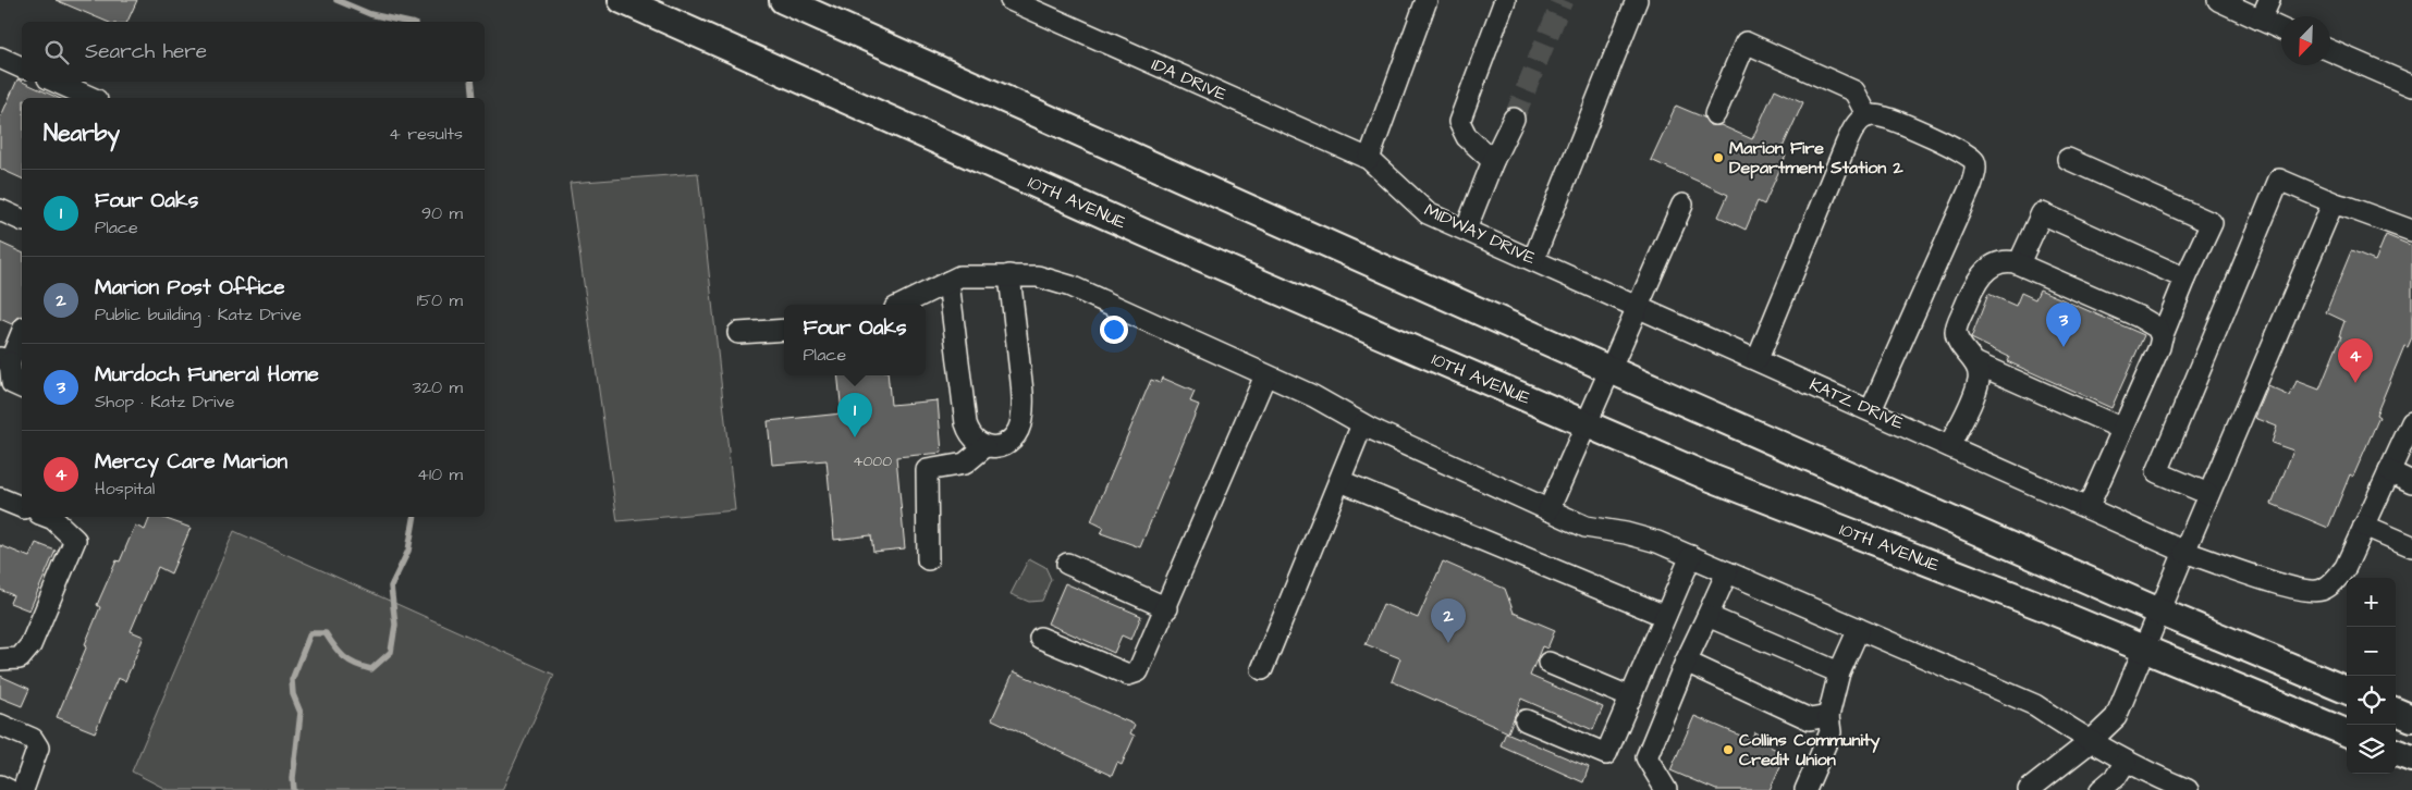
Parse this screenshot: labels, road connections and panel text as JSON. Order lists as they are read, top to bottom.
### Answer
{
  "streets": {
    "main road": ["10TH AVENUE"],
    "street": ["IDA DRIVE", "MIDWAY DRIVE", "KATZ DRIVE"]
  },
  "crossings": [
    ["IDA DRIVE", "MIDWAY DRIVE"],
    ["MIDWAY DRIVE", "KATZ DRIVE"]
  ],
  "places": ["Marion Fire Department Station 2", "Collins Community Credit Union"],
  "house_numbers": ["4000"],
  "north": "bottom left",
  "page": {
    "search": "Search here",
    "heading": ["Nearby", "4 results"],
    "list": [
      {
        "mark": "1",
        "name": "Four Oaks",
        "note": "Place",
        "value": "90 m"
      },
      {
        "mark": "2",
        "name": "Marion Post Office",
        "note": "Public building · Katz Drive",
        "value": "150 m"
      },
      {
        "mark": "3",
        "name": "Murdoch Funeral Home",
        "note": "Shop · Katz Drive",
        "value": "320 m"
      },
      {
        "mark": "4",
        "name": "Mercy Care Marion",
        "note": "Hospital",
        "value": "410 m"
      }
    ],
    "pins": [
      "3",
      "4",
      "1",
      "2"
    ],
    "popup": ["Four Oaks", "Place"],
    "map_buttons": ["+", "−"]
  }
}
